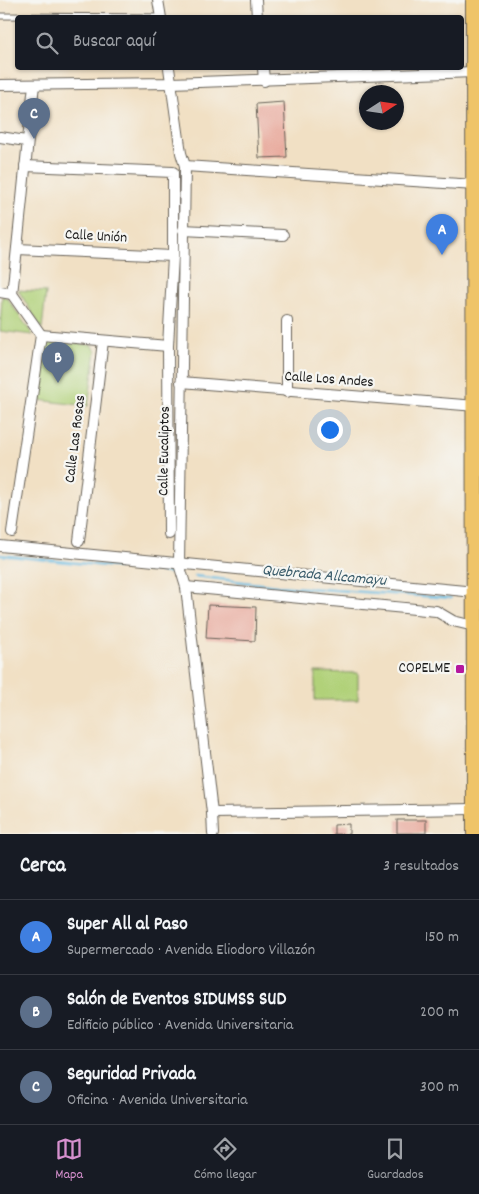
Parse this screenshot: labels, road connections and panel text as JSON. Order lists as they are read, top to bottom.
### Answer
{
  "streets": {
    "street": [
      "Calle Unión",
      "Calle Los Andes",
      "Calle Las Rosas",
      "Calle Eucaliptos"
    ]
  },
  "crossings": [
    ["Calle Unión", "Calle Eucaliptos"],
    ["Calle Los Andes", "Calle Eucaliptos"]
  ],
  "water": ["Quebrada Allcamayu"],
  "places": {
    "transit": ["COPELME"]
  },
  "north": "right",
  "page": {
    "search": "Buscar aquí",
    "pins": ["C", "A", "B"],
    "heading": ["Cerca", "3 resultados"],
    "list": [
      {
        "mark": "A",
        "name": "Super All al Paso",
        "note": "Supermercado · Avenida Eliodoro Villazón",
        "value": "150 m"
      },
      {
        "mark": "B",
        "name": "Salón de Eventos SIDUMSS SUD",
        "note": "Edificio público · Avenida Universitaria",
        "value": "200 m"
      },
      {
        "mark": "C",
        "name": "Seguridad Privada",
        "note": "Oficina · Avenida Universitaria",
        "value": "300 m"
      }
    ],
    "nav": ["Mapa", "Cómo llegar", "Guardados"]
  }
}
